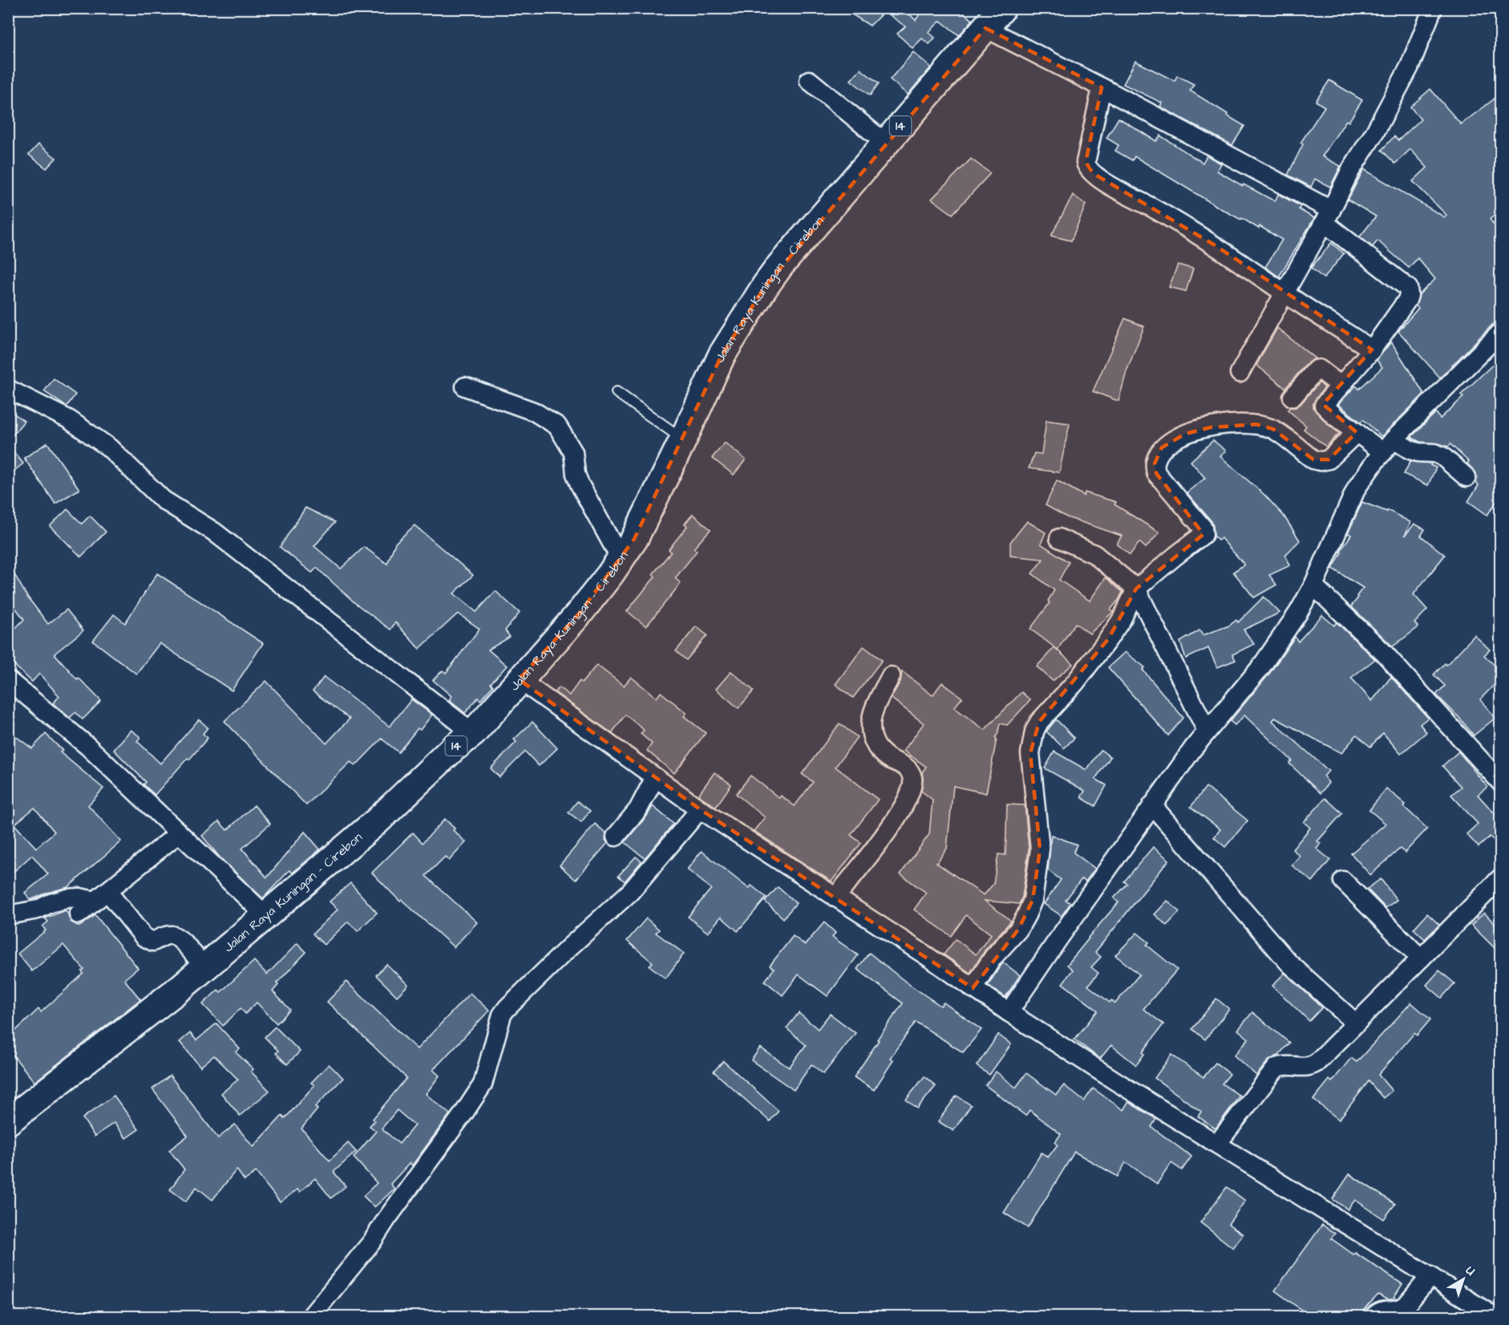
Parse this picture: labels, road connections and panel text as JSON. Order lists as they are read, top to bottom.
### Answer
{
  "streets": {
    "highway": ["14", "Jalan Raya Kuningan - Cirebon"]
  },
  "north": "top right"
}
